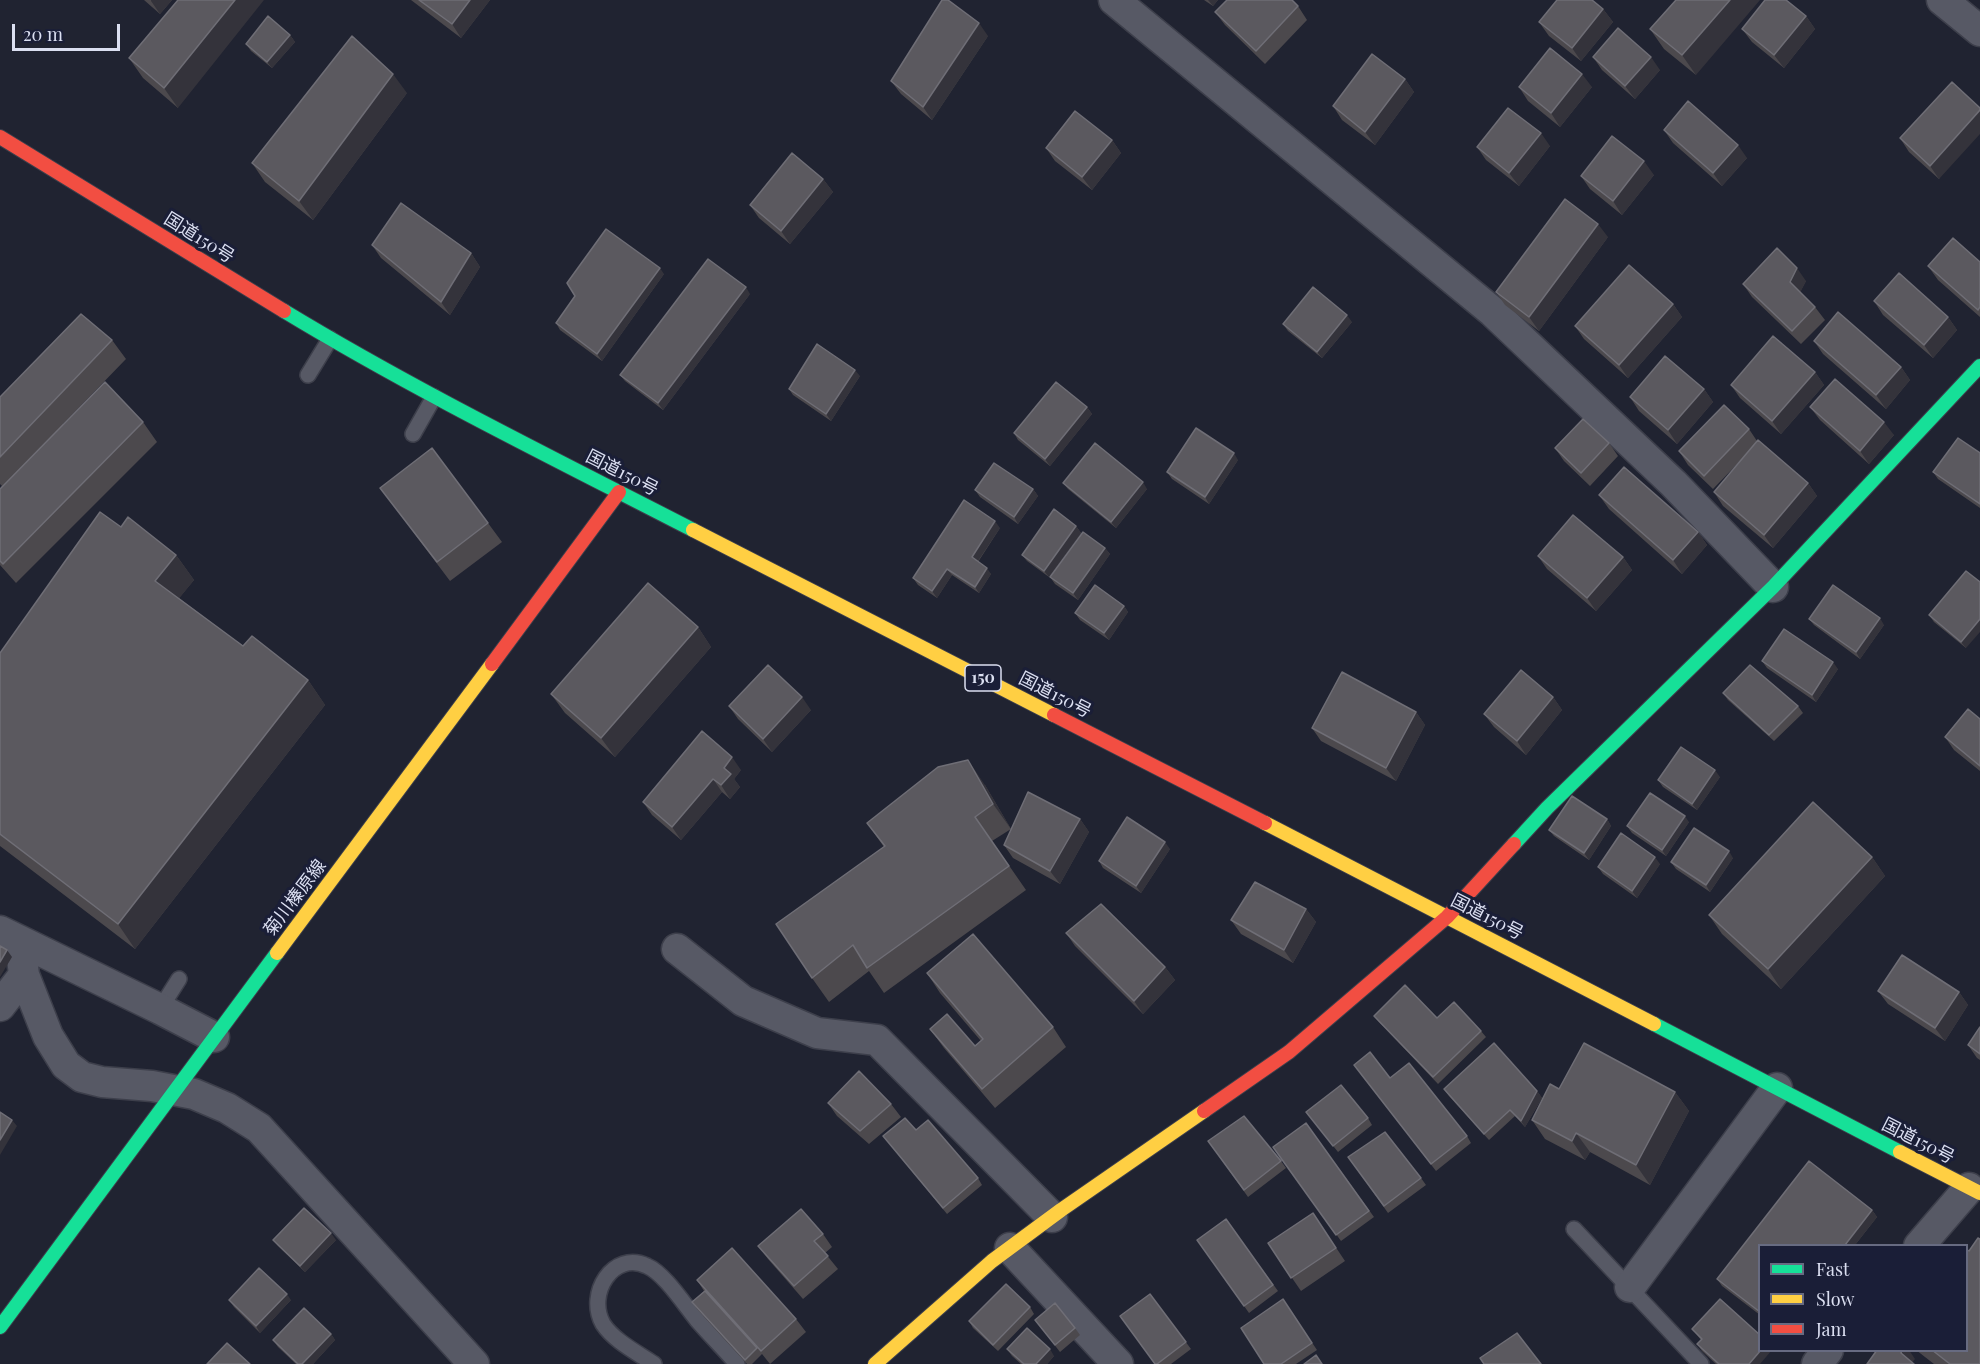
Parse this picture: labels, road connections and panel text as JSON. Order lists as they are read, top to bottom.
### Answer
{
  "streets": {
    "main road": ["国道150号", "150", "菊川榛原線"]
  },
  "crossings": [
    ["国道150号", "菊川榛原線"]
  ],
  "legend": ["Fast", "Slow", "Jam"],
  "scale_bar": "20 m"
}
